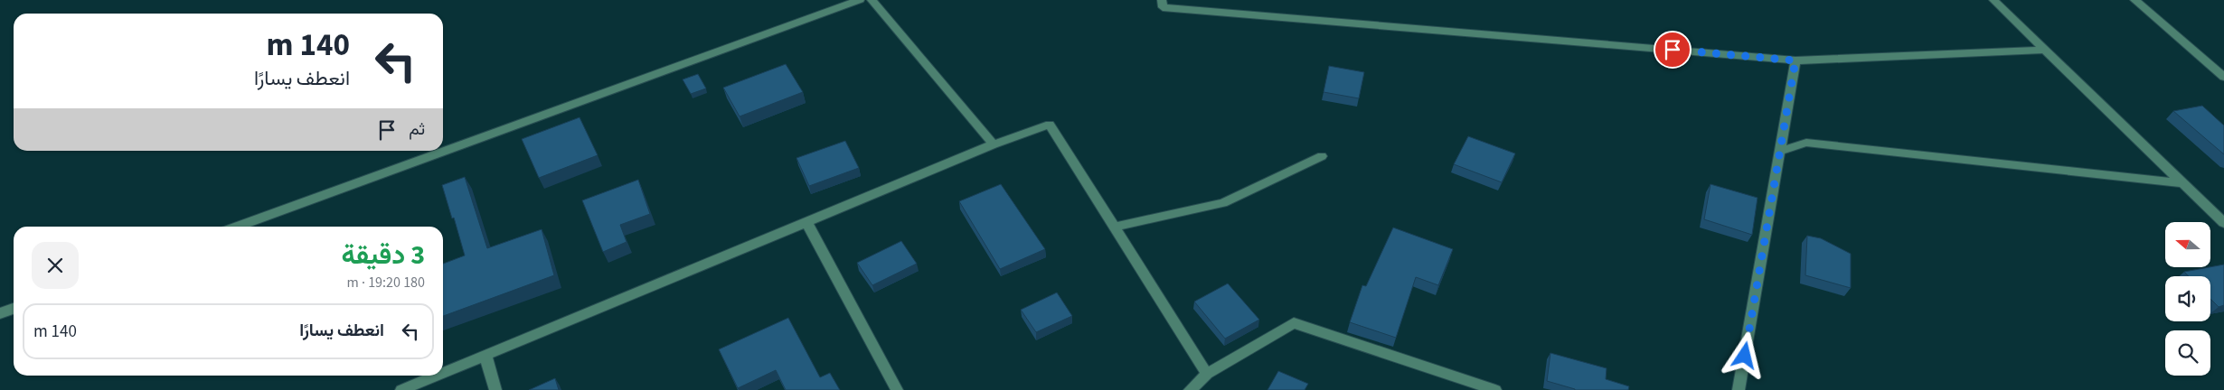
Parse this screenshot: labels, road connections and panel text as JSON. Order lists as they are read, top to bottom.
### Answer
{
  "north": "left",
  "page": {
    "turn": ["140 m", "انعطف يسارًا"],
    "then": "ثم",
    "heading": ["3 دقيقة", "180 m · 19:20"],
    "list": [
      {
        "name": "انعطف يسارًا",
        "value": "140 m"
      }
    ]
  }
}
